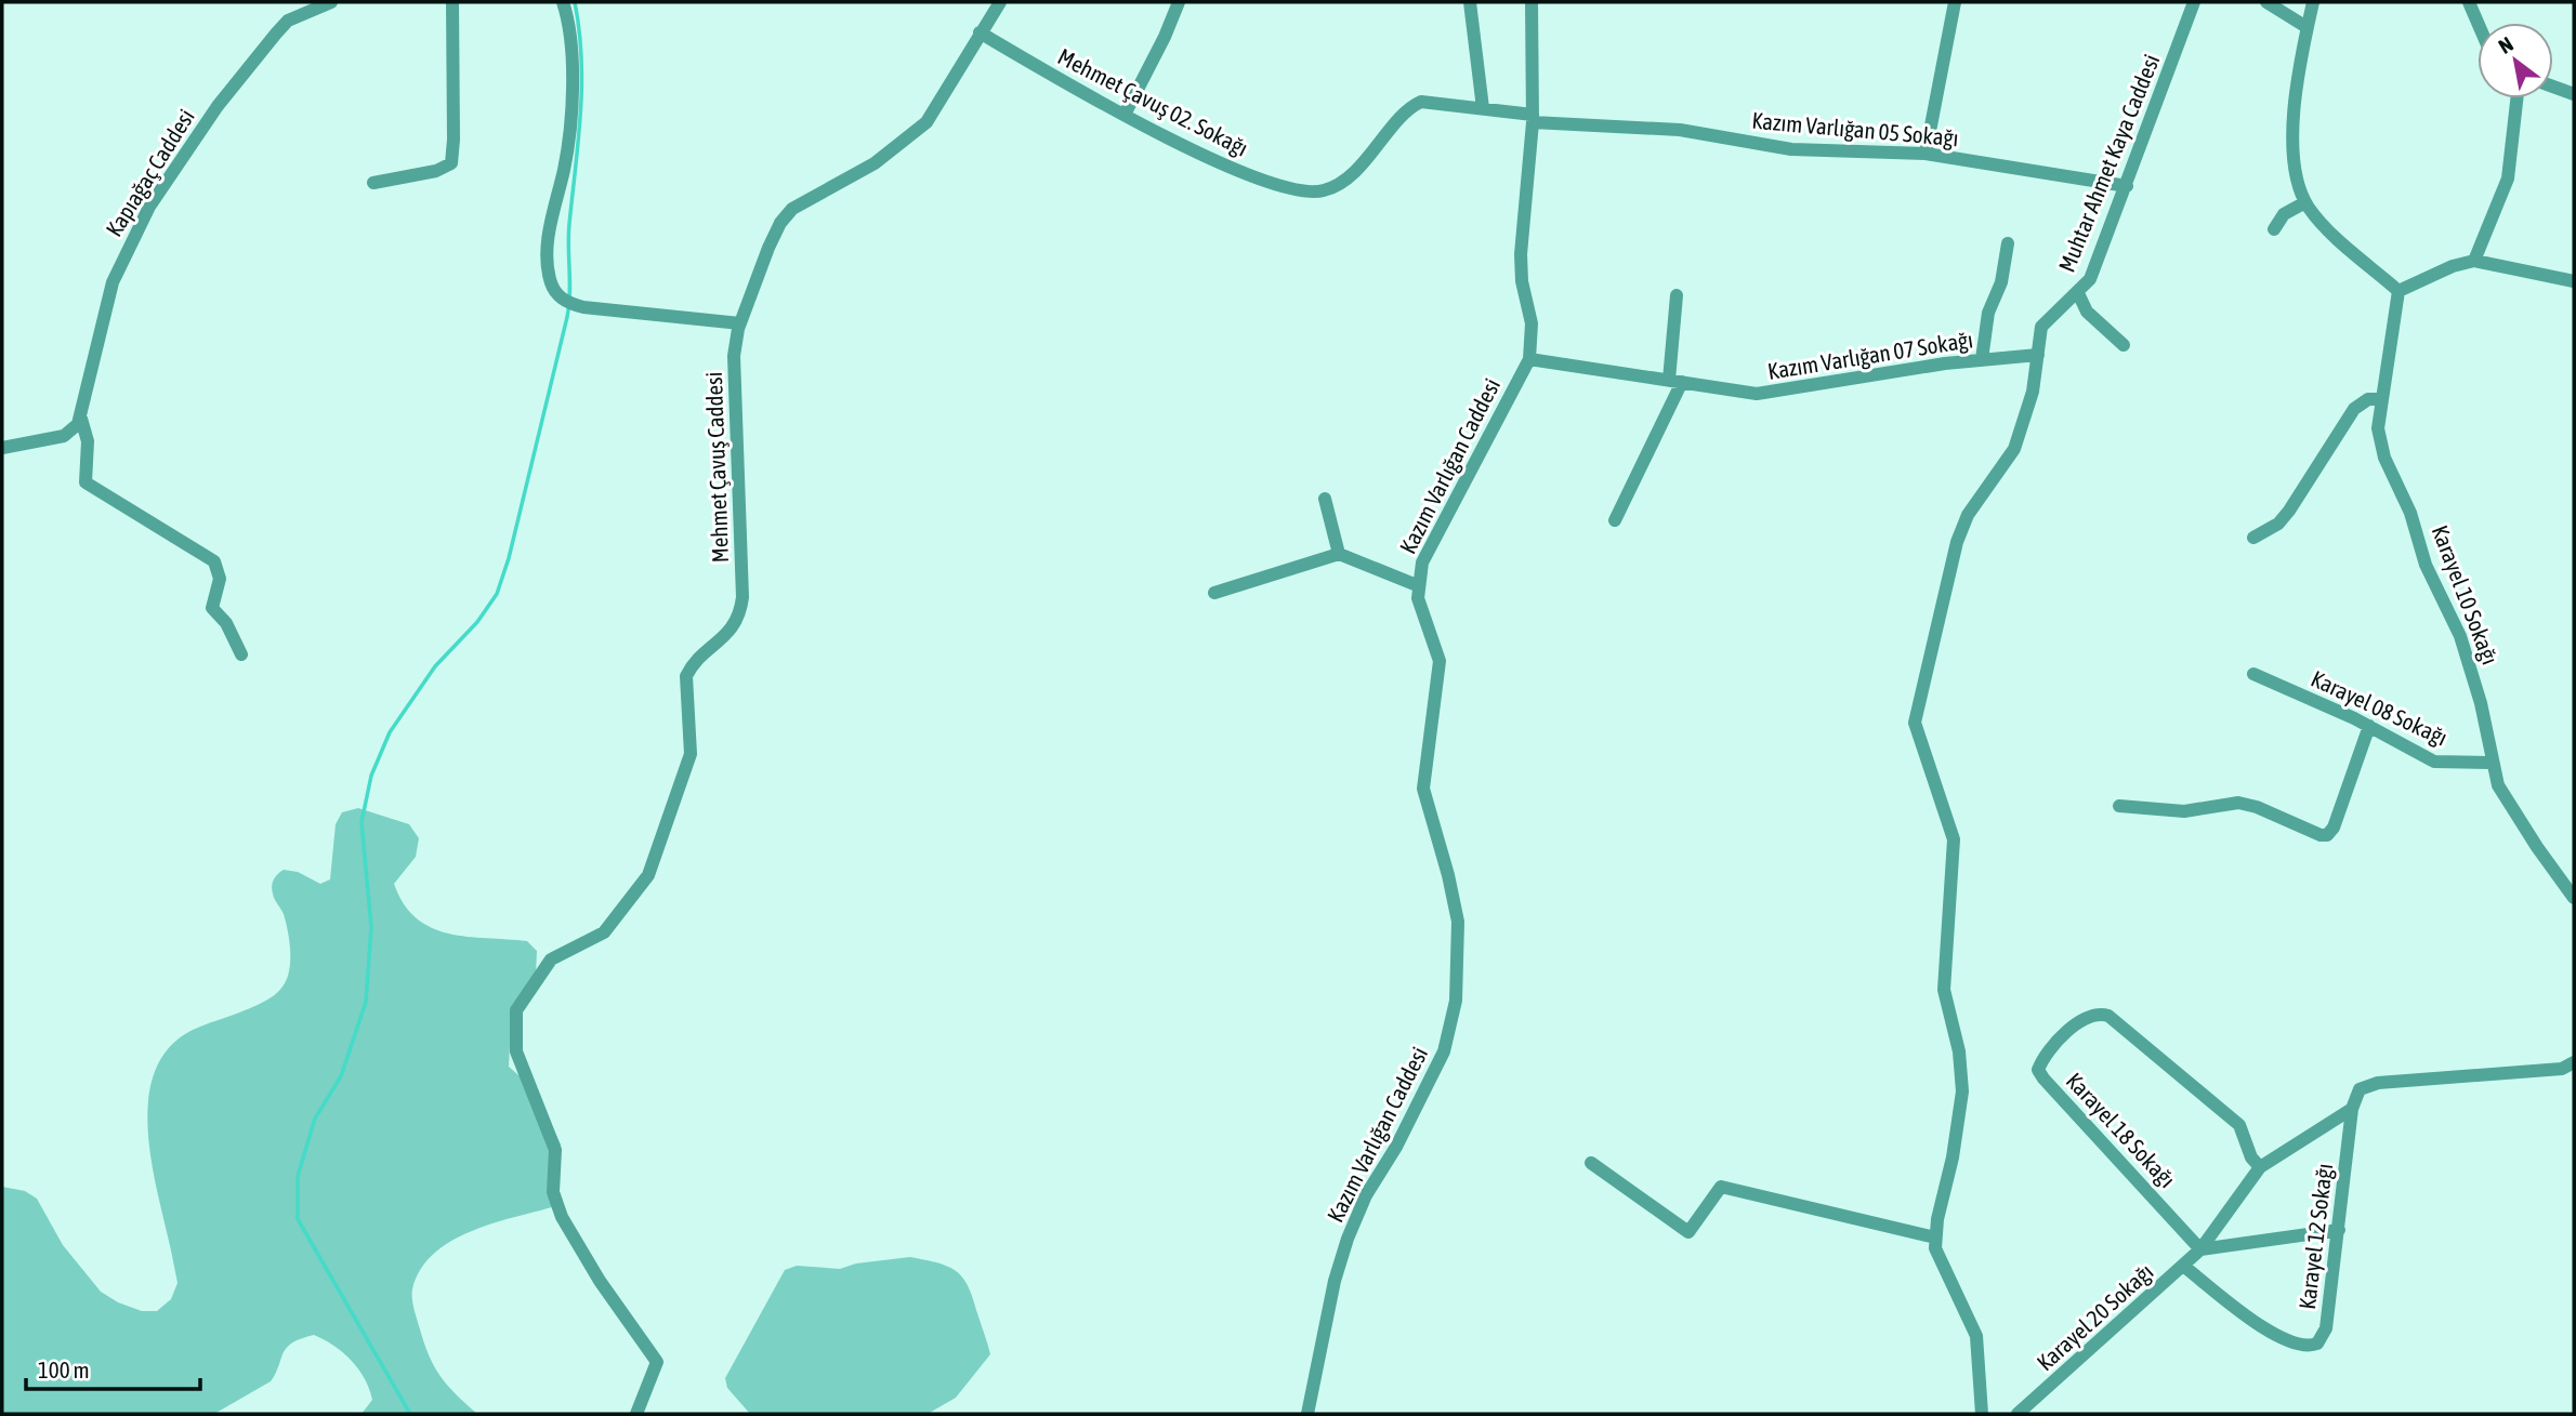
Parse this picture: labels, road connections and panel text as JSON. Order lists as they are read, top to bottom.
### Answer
{
  "streets": {
    "street": [
      "Mehmet Çavuş 02. Sokağı",
      "Kazım Varlığan 05 Sokağı",
      "Muhtar Ahmet Kaya Caddesi",
      "Kapıağaç Caddesi",
      "Kazım Varlığan 07 Sokağı",
      "Kazım Varlığan Caddesi",
      "Mehmet Çavuş Caddesi",
      "Karayel 10 Sokağı",
      "Karayel 08 Sokağı",
      "Karayel 18 Sokağı",
      "Karayel 12 Sokağı",
      "Karayel 20 Sokağı"
    ]
  },
  "crossings": [
    ["Mehmet Çavuş 02. Sokağı", "Kazım Varlığan 05 Sokağı"],
    ["Mehmet Çavuş 02. Sokağı", "Mehmet Çavuş Caddesi"],
    ["Kazım Varlığan 05 Sokağı", "Muhtar Ahmet Kaya Caddesi"],
    ["Kazım Varlığan 05 Sokağı", "Kazım Varlığan Caddesi"],
    ["Muhtar Ahmet Kaya Caddesi", "Kazım Varlığan 07 Sokağı"],
    ["Kazım Varlığan 07 Sokağı", "Kazım Varlığan Caddesi"],
    ["Karayel 10 Sokağı", "Karayel 08 Sokağı"],
    ["Karayel 18 Sokağı", "Karayel 20 Sokağı"],
    ["Karayel 12 Sokağı", "Karayel 20 Sokağı"]
  ],
  "scale_bar": "100 m",
  "north": "top left"
}
